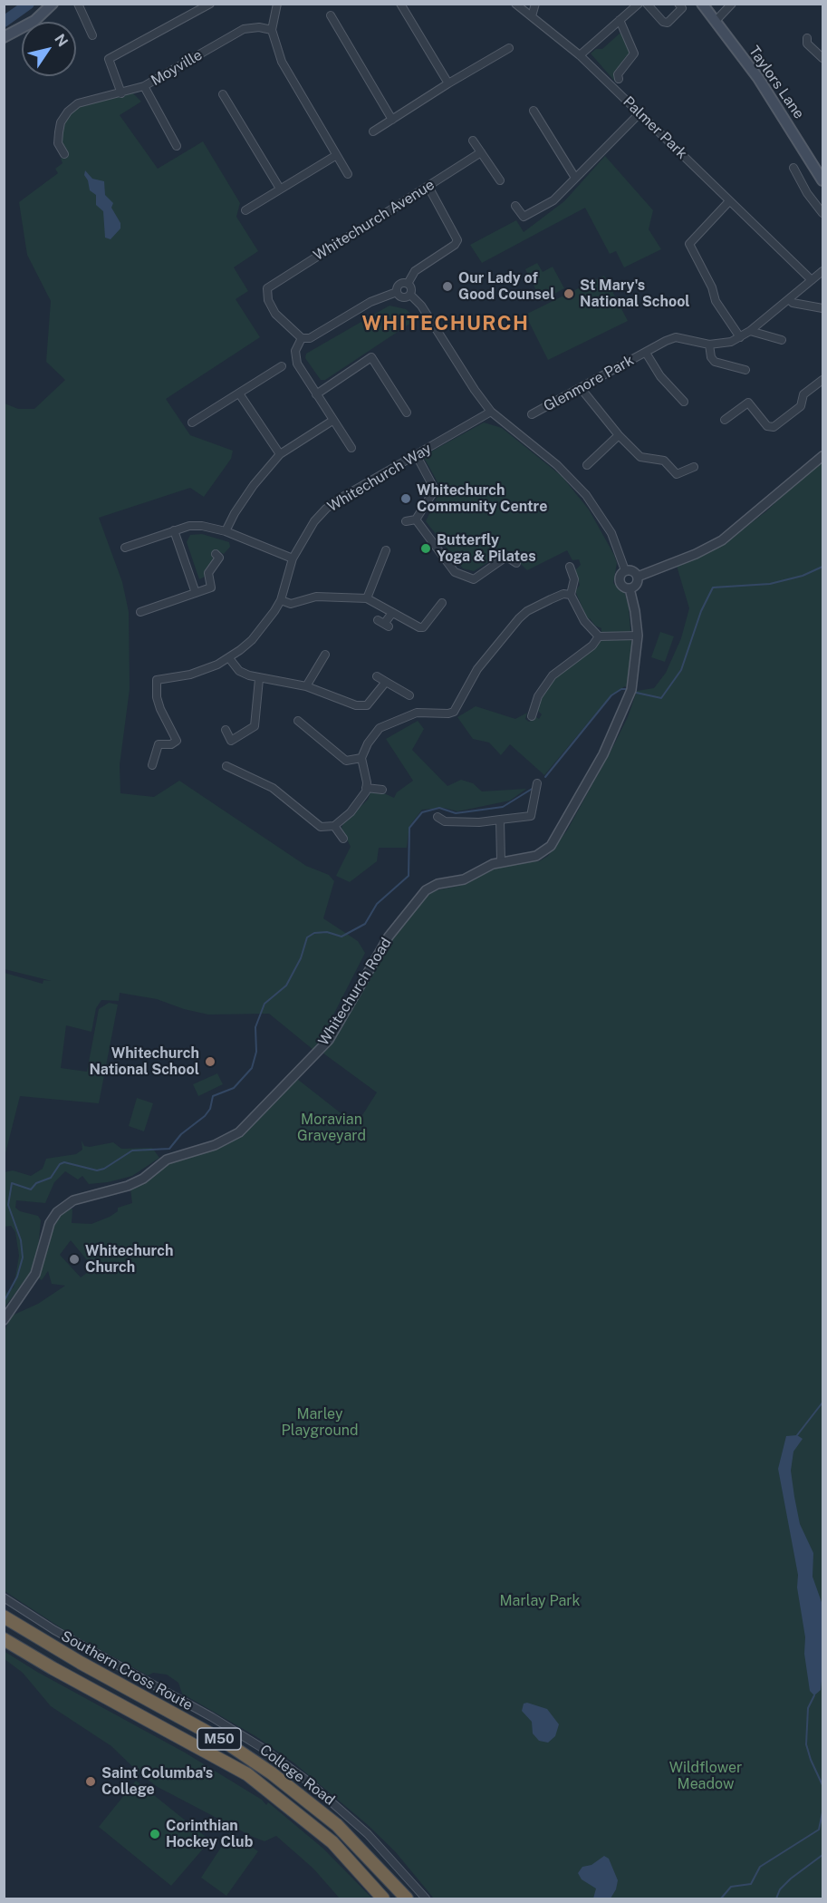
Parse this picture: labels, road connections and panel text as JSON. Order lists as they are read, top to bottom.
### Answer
{
  "streets": {
    "highway": ["Southern Cross Route", "M50"],
    "main road": ["Taylors Lane"],
    "street": [
      "Moyville",
      "Palmer Park",
      "Whitechurch Avenue",
      "Glenmore Park",
      "Whitechurch Way",
      "Whitechurch Road",
      "College Road"
    ]
  },
  "districts": ["WHITECHURCH"],
  "parks": [
    "Moravian Graveyard",
    "Marley Playground",
    "Marlay Park",
    "Wildflower Meadow"
  ],
  "places": [
    "Our Lady of Good Counsel",
    "St Mary's National School",
    "Whitechurch Community Centre",
    "Butterfly Yoga & Pilates",
    "Whitechurch National School",
    "Whitechurch Church",
    "Saint Columba's College",
    "Corinthian Hockey Club"
  ],
  "north": "top right"
}
